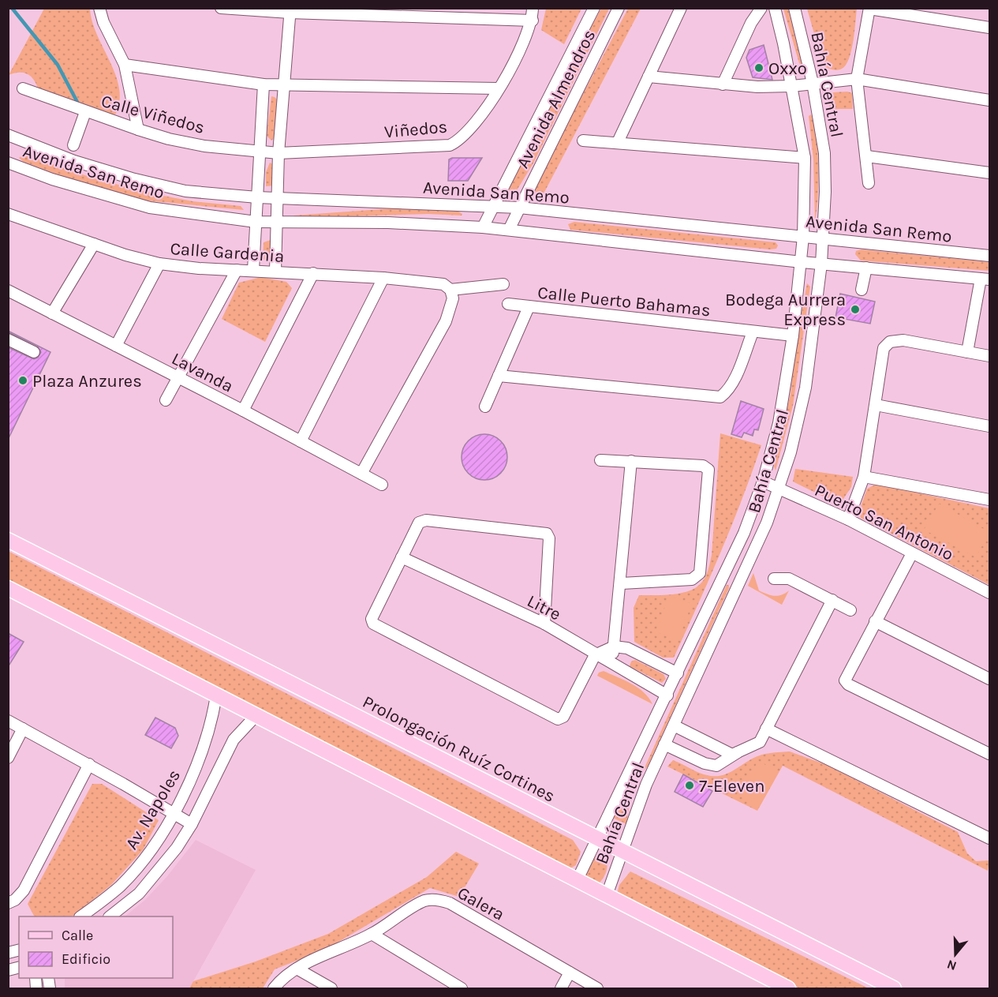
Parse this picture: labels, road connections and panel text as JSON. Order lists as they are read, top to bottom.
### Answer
{
  "streets": {
    "main road": ["Prolongación Ruíz Cortines"],
    "street": [
      "Bahía Central",
      "Avenida Almendros",
      "Calle Viñedos",
      "Viñedos",
      "Avenida San Remo",
      "Calle Gardenia",
      "Calle Puerto Bahamas",
      "Lavanda",
      "Puerto San Antonio",
      "Litre",
      "Av. Napoles",
      "Galera"
    ]
  },
  "crossings": [
    ["Bahía Central", "Avenida San Remo"],
    ["Bahía Central", "Calle Puerto Bahamas"],
    ["Bahía Central", "Puerto San Antonio"],
    ["Bahía Central", "Litre"],
    ["Bahía Central", "Prolongación Ruíz Cortines"],
    ["Avenida Almendros", "Avenida San Remo"],
    ["Calle Viñedos", "Viñedos"]
  ],
  "places": [
    "Oxxo",
    "Bodega Aurrera Express",
    "Plaza Anzures",
    "7-Eleven"
  ],
  "legend": ["Calle", "Edificio"],
  "north": "bottom"
}
